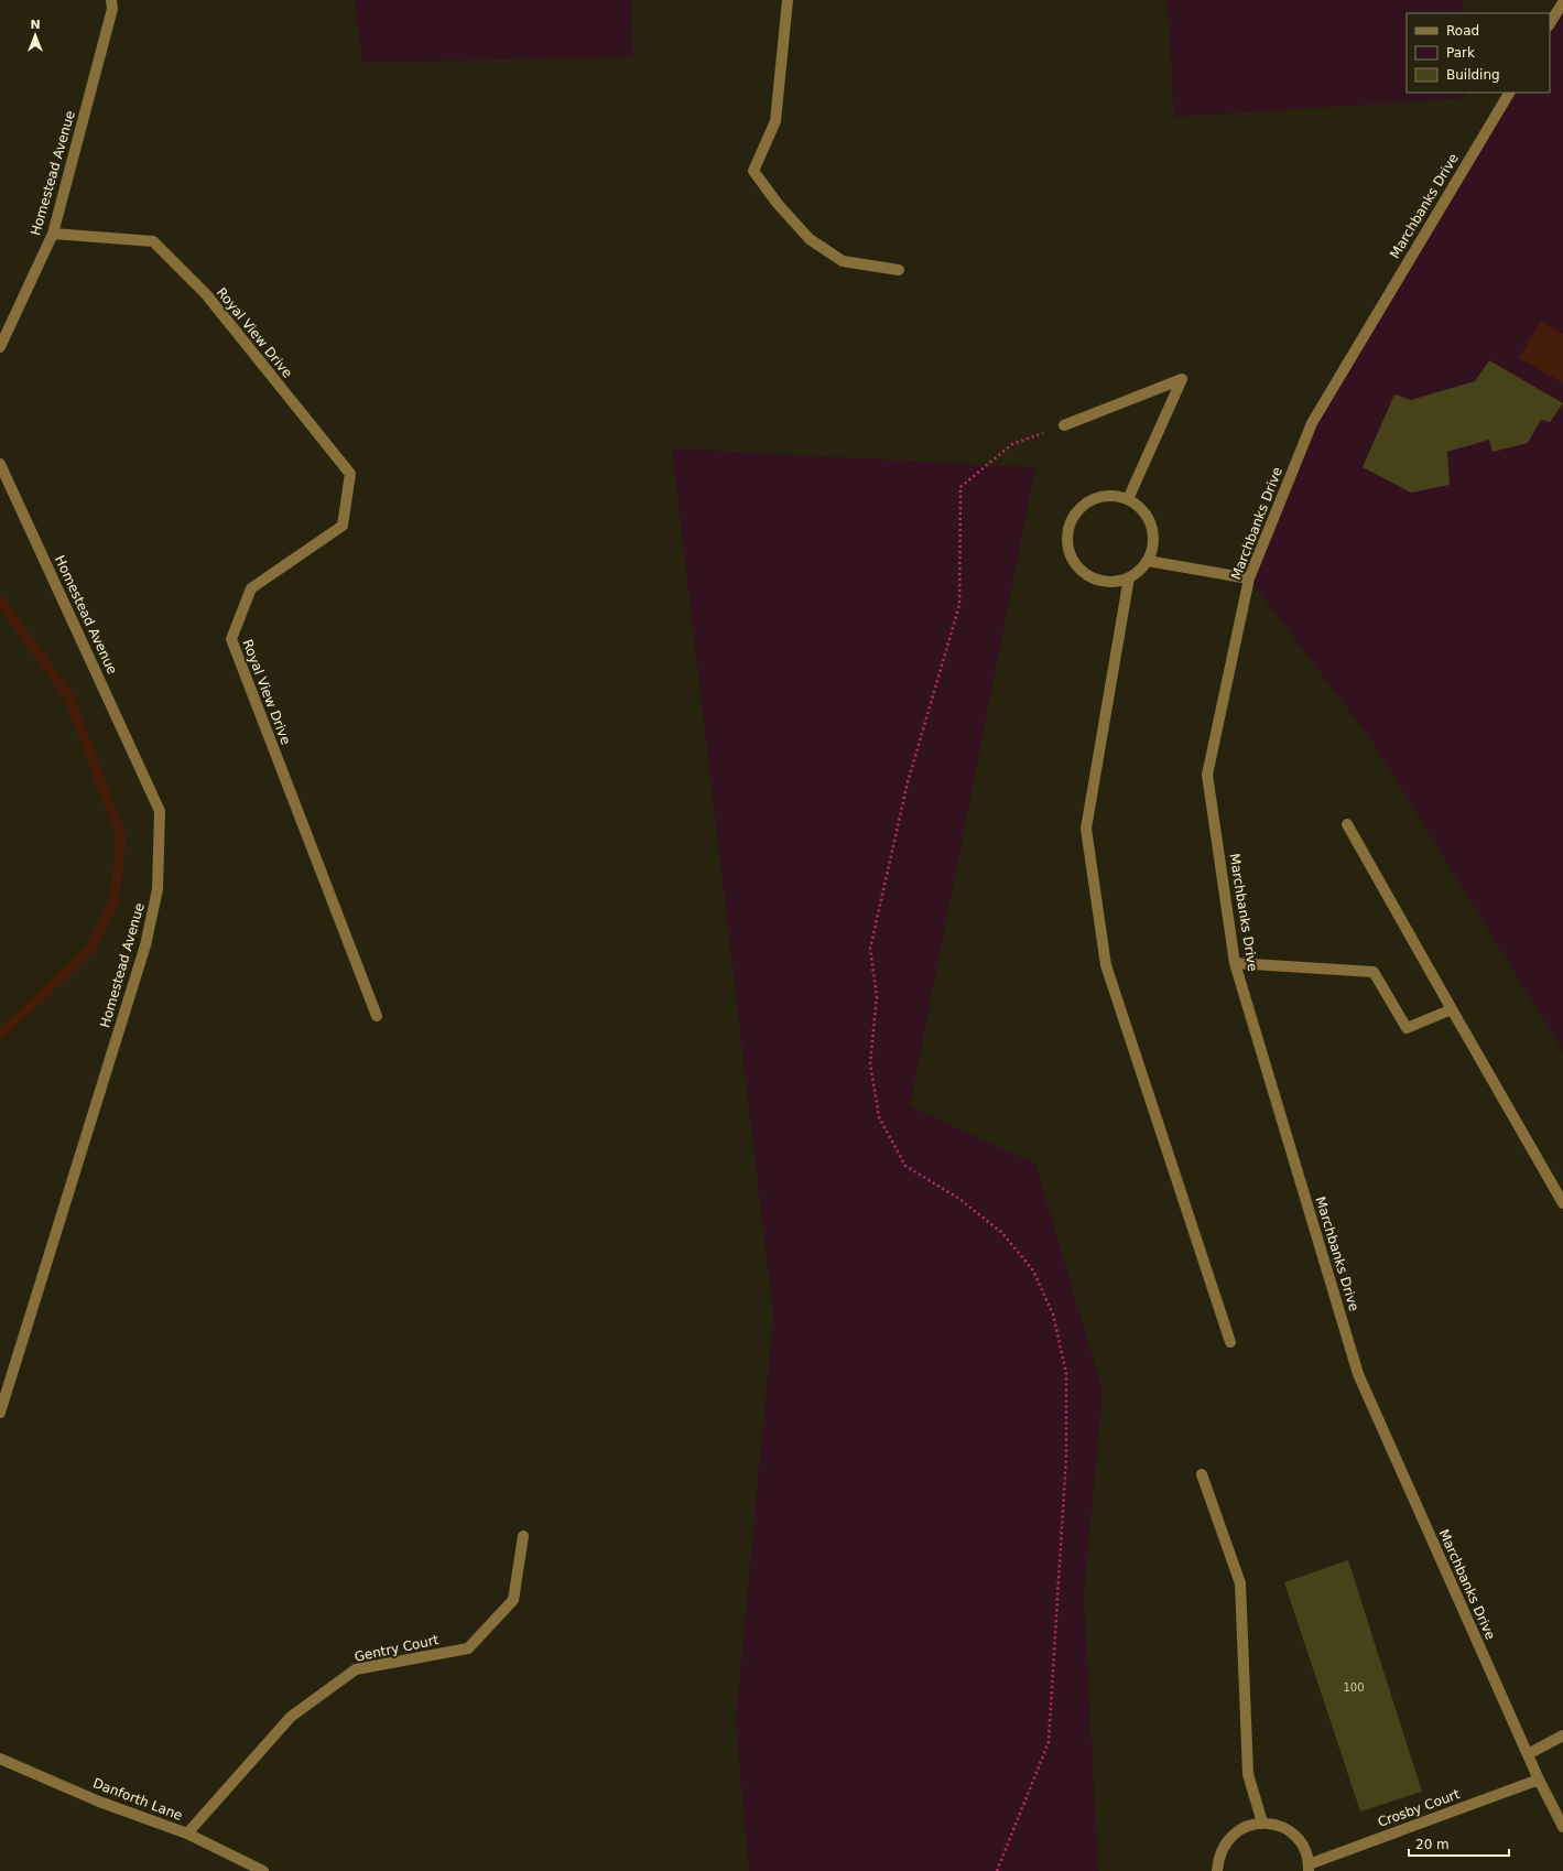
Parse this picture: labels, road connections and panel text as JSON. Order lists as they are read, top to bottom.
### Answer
{
  "streets": {
    "street": [
      "Homestead Avenue",
      "Marchbanks Drive",
      "Royal View Drive",
      "Gentry Court",
      "Danforth Lane",
      "Crosby Court"
    ]
  },
  "crossings": [
    ["Homestead Avenue", "Royal View Drive"],
    ["Marchbanks Drive", "Crosby Court"],
    ["Gentry Court", "Danforth Lane"]
  ],
  "house_numbers": ["100"],
  "legend": ["Road", "Park", "Building"],
  "scale_bar": "20 m",
  "north": "top"
}
